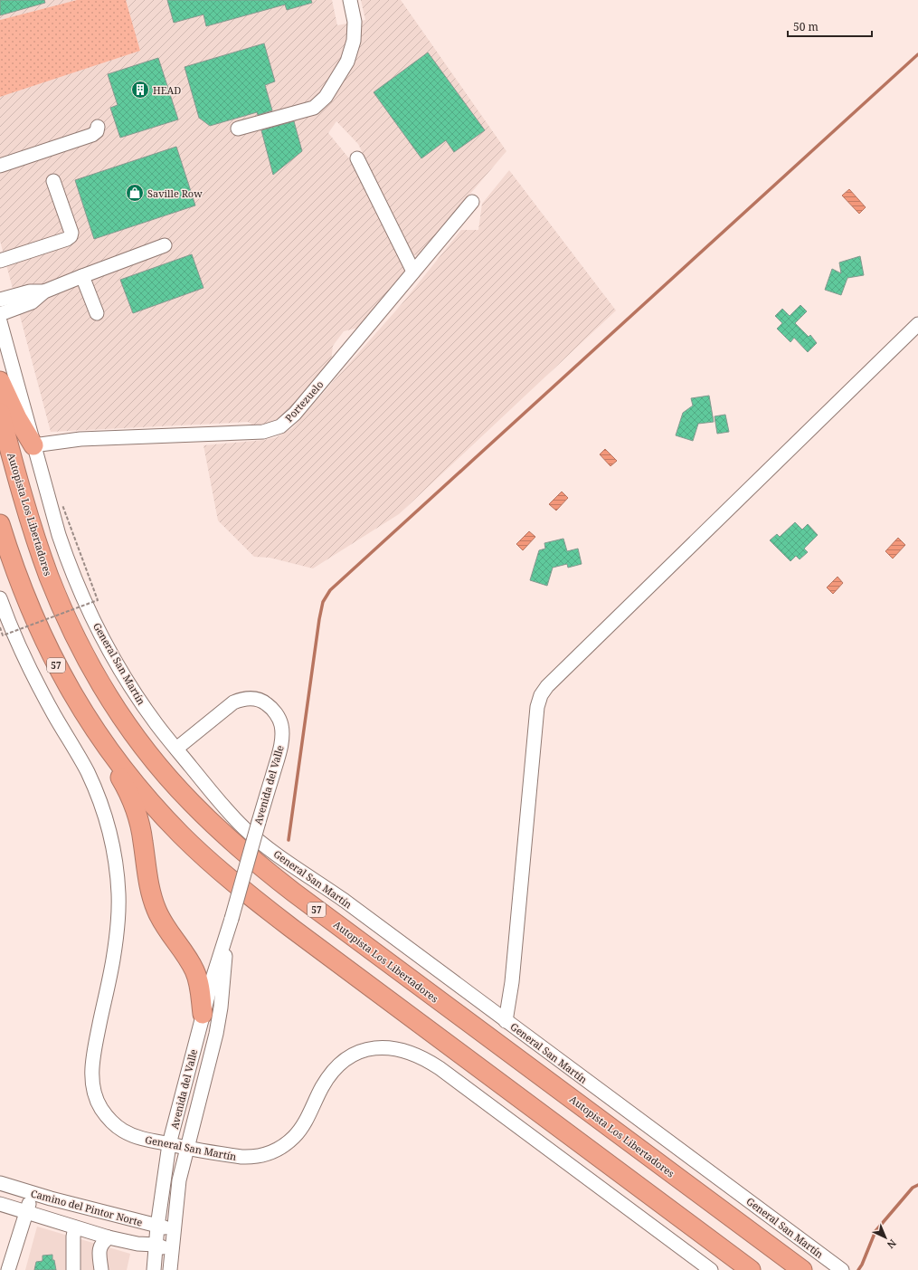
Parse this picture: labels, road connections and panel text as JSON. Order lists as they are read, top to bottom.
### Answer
{
  "streets": {
    "highway": ["Autopista Los Libertadores", "57"],
    "street": [
      "Portezuelo",
      "General San Martín",
      "Avenida del Valle",
      "Camino del Pintor Norte"
    ]
  },
  "crossings": [
    ["Portezuelo", "General San Martín"],
    ["General San Martín", "Avenida del Valle"],
    ["Avenida del Valle", "Camino del Pintor Norte"]
  ],
  "places": {
    "building": ["HEAD"],
    "shop": ["Saville Row"]
  },
  "scale_bar": "50 m",
  "north": "bottom right"
}
